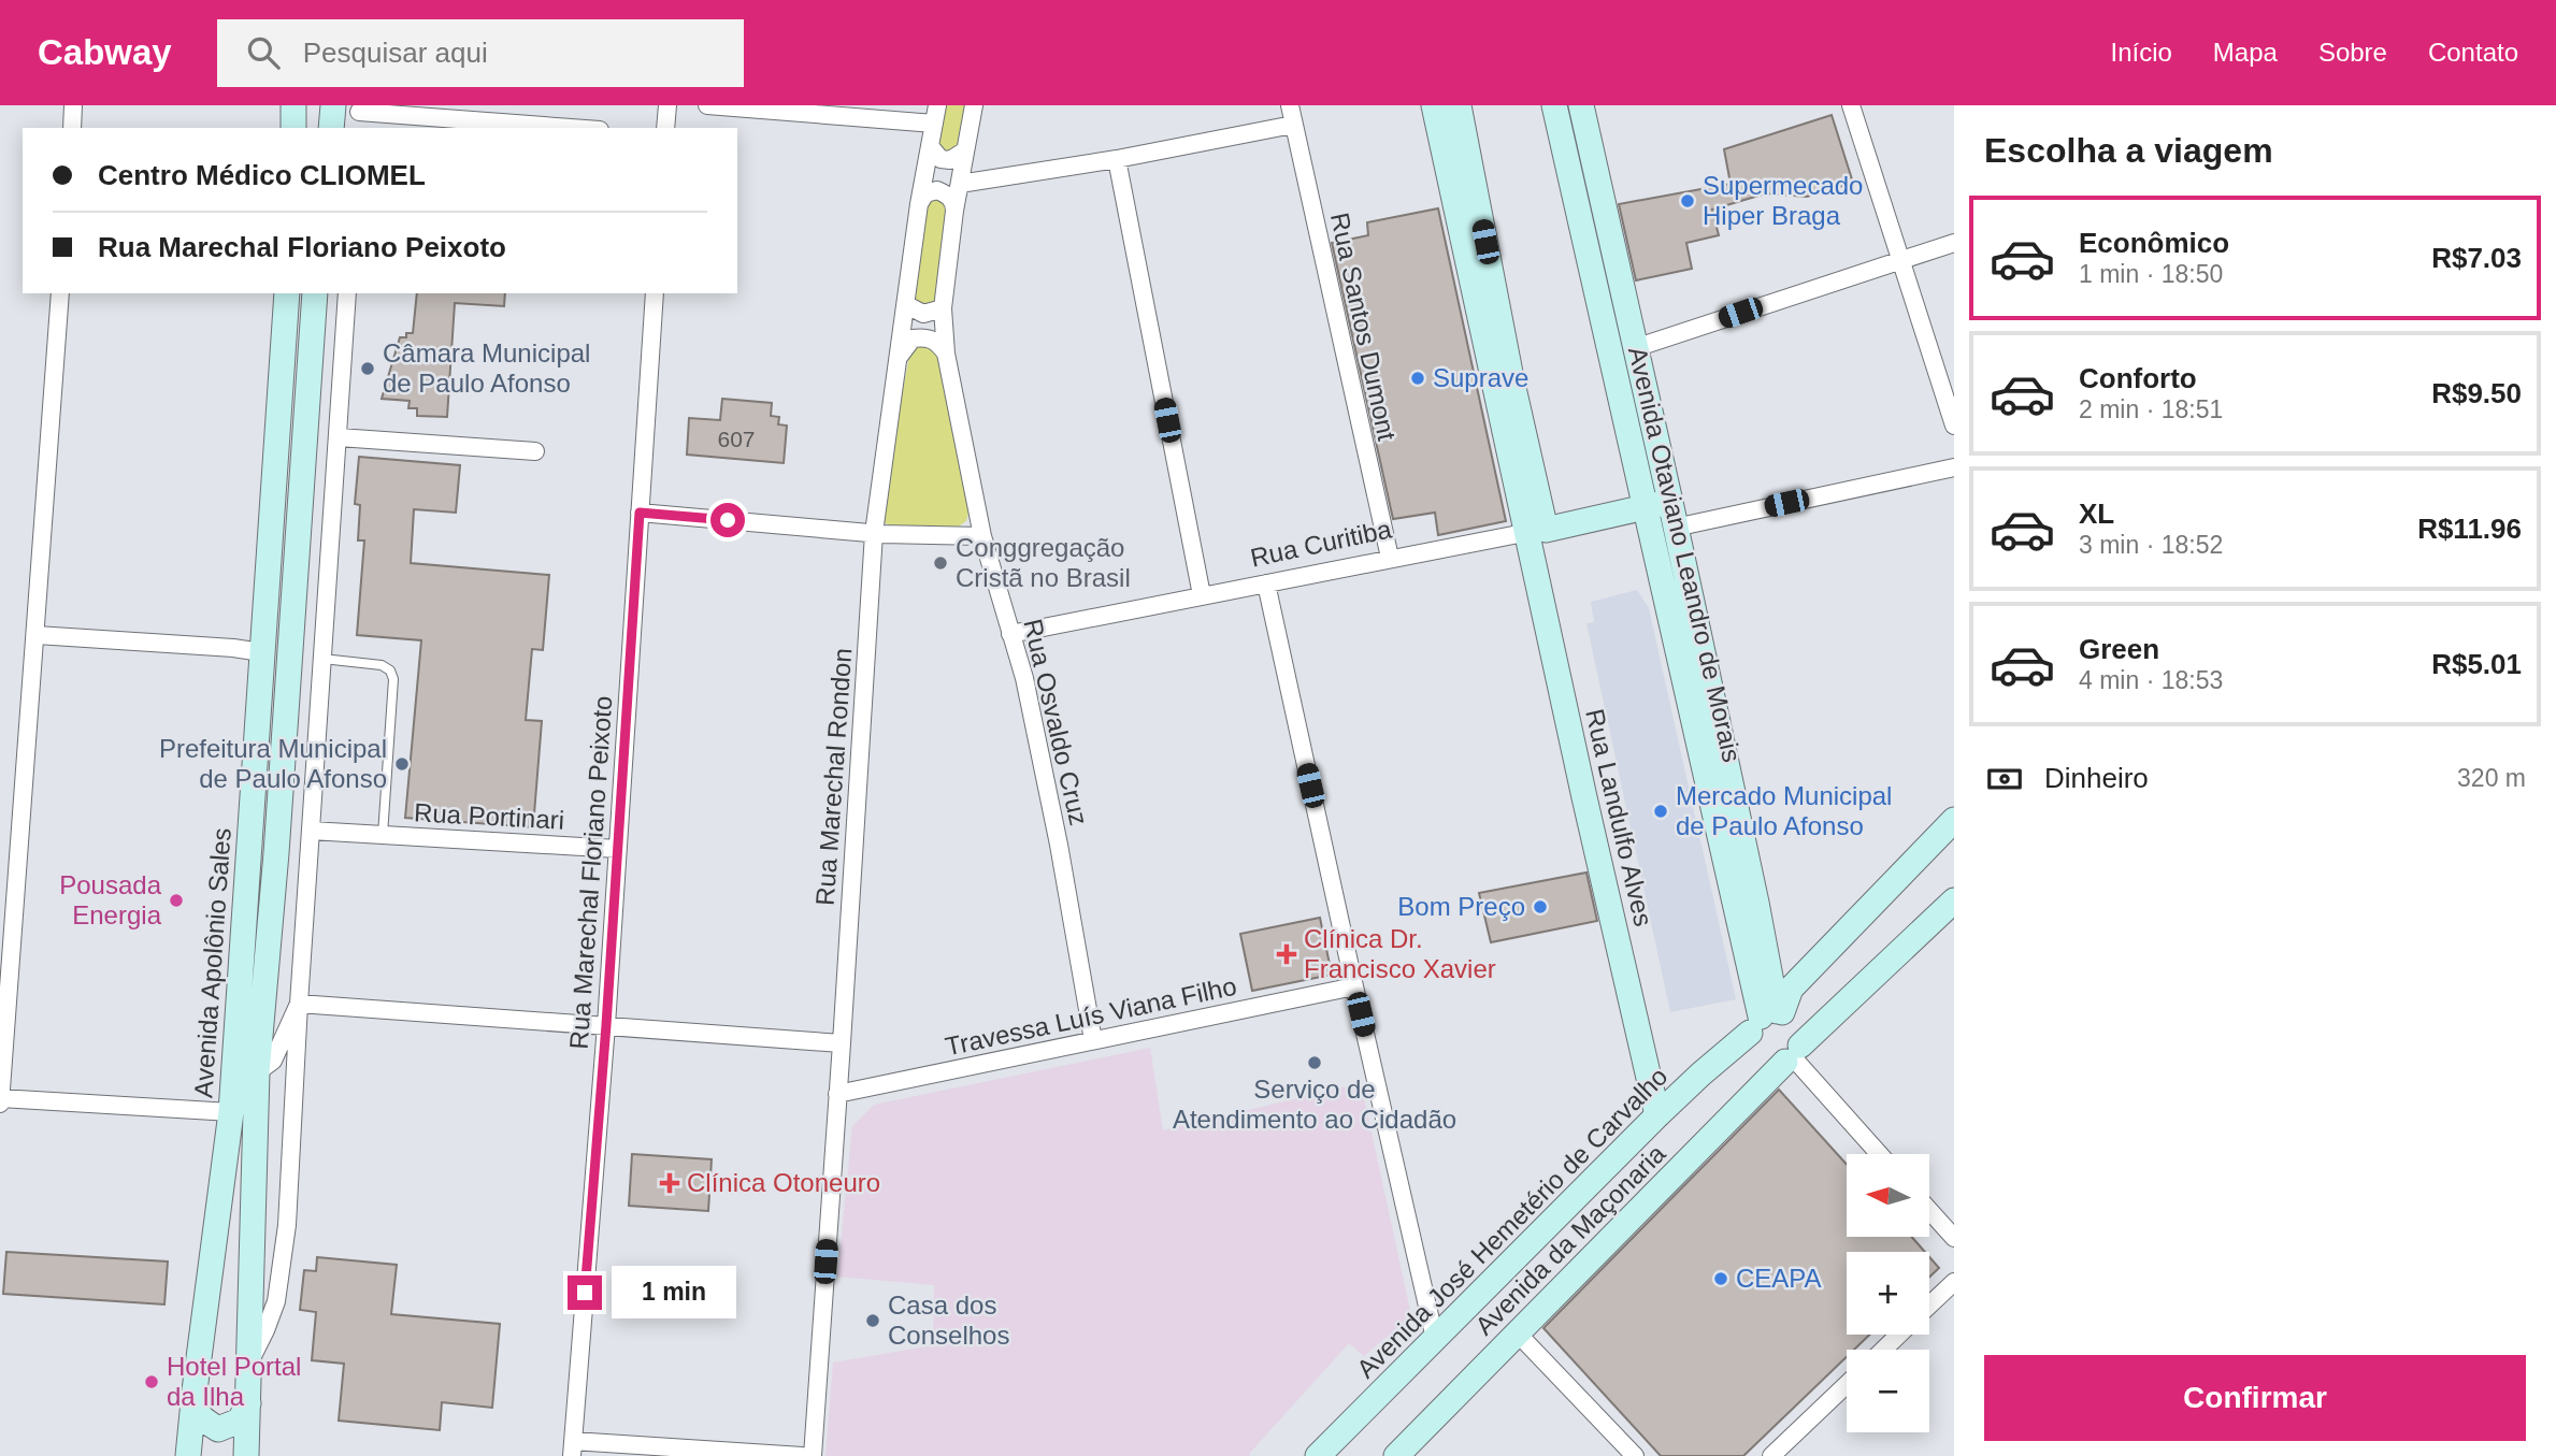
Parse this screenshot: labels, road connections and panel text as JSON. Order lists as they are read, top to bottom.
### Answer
{
  "streets": {
    "street": [
      "Rua Santos Dumont",
      "Rua Curitiba",
      "Avenida Otaviano Leandro de Morais",
      "Rua Osvaldo Cruz",
      "Rua Marechal Rondon",
      "Rua Portinari",
      "Rua Landulfo Alves",
      "Rua Marechal Floriano Peixoto",
      "Avenida Apolônio Sales",
      "Travessa Luís Viana Filho",
      "Avenida José Hemetério de Carvalho",
      "Avenida da Maçonaria"
    ]
  },
  "crossings": [
    ["Rua Santos Dumont", "Rua Curitiba"],
    ["Rua Curitiba", "Avenida Otaviano Leandro de Morais"],
    ["Rua Curitiba", "Rua Osvaldo Cruz"],
    ["Rua Curitiba", "Rua Landulfo Alves"],
    ["Avenida Otaviano Leandro de Morais", "Avenida José Hemetério de Carvalho"],
    ["Avenida Otaviano Leandro de Morais", "Avenida da Maçonaria"],
    ["Rua Osvaldo Cruz", "Travessa Luís Viana Filho"],
    ["Rua Marechal Rondon", "Travessa Luís Viana Filho"],
    ["Rua Portinari", "Rua Marechal Floriano Peixoto"],
    ["Rua Portinari", "Avenida Apolônio Sales"],
    ["Rua Landulfo Alves", "Avenida José Hemetério de Carvalho"],
    ["Avenida José Hemetério de Carvalho", "Avenida da Maçonaria"]
  ],
  "places": {
    "other": [
      "Supermecado Hiper Braga",
      "Câmara Municipal de Paulo Afonso",
      "Suprave",
      "Conggregação Cristã no Brasil",
      "Prefeitura Municipal de Paulo Afonso",
      "Mercado Municipal de Paulo Afonso",
      "Pousada Energia",
      "Bom Preço",
      "Serviço de Atendimento ao Cidadão",
      "CEAPA",
      "Casa dos Conselhos",
      "Hotel Portal da Ilha"
    ],
    "health": ["Clínica Dr. Francisco Xavier", "Clínica Otoneuro"]
  },
  "house_numbers": ["607"],
  "north": "left",
  "page": {
    "header": "Cabway",
    "search": "Pesquisar aqui",
    "nav": [
      "Início",
      "Mapa",
      "Sobre",
      "Contato"
    ],
    "heading": "Escolha a viagem",
    "banner": ["Centro Médico CLIOMEL", "Rua Marechal Floriano Peixoto"],
    "list": [
      {
        "name": "Econômico",
        "note": "1 min · 18:50",
        "value": "R$7.03"
      },
      {
        "name": "Conforto",
        "note": "2 min · 18:51",
        "value": "R$9.50"
      },
      {
        "name": "XL",
        "note": "3 min · 18:52",
        "value": "R$11.96"
      },
      {
        "name": "Green",
        "note": "4 min · 18:53",
        "value": "R$5.01"
      }
    ],
    "pay": ["Dinheiro", "320 m"],
    "map_buttons": ["+", "−"],
    "bubble": "1 min",
    "buttons": "Confirmar"
  }
}
